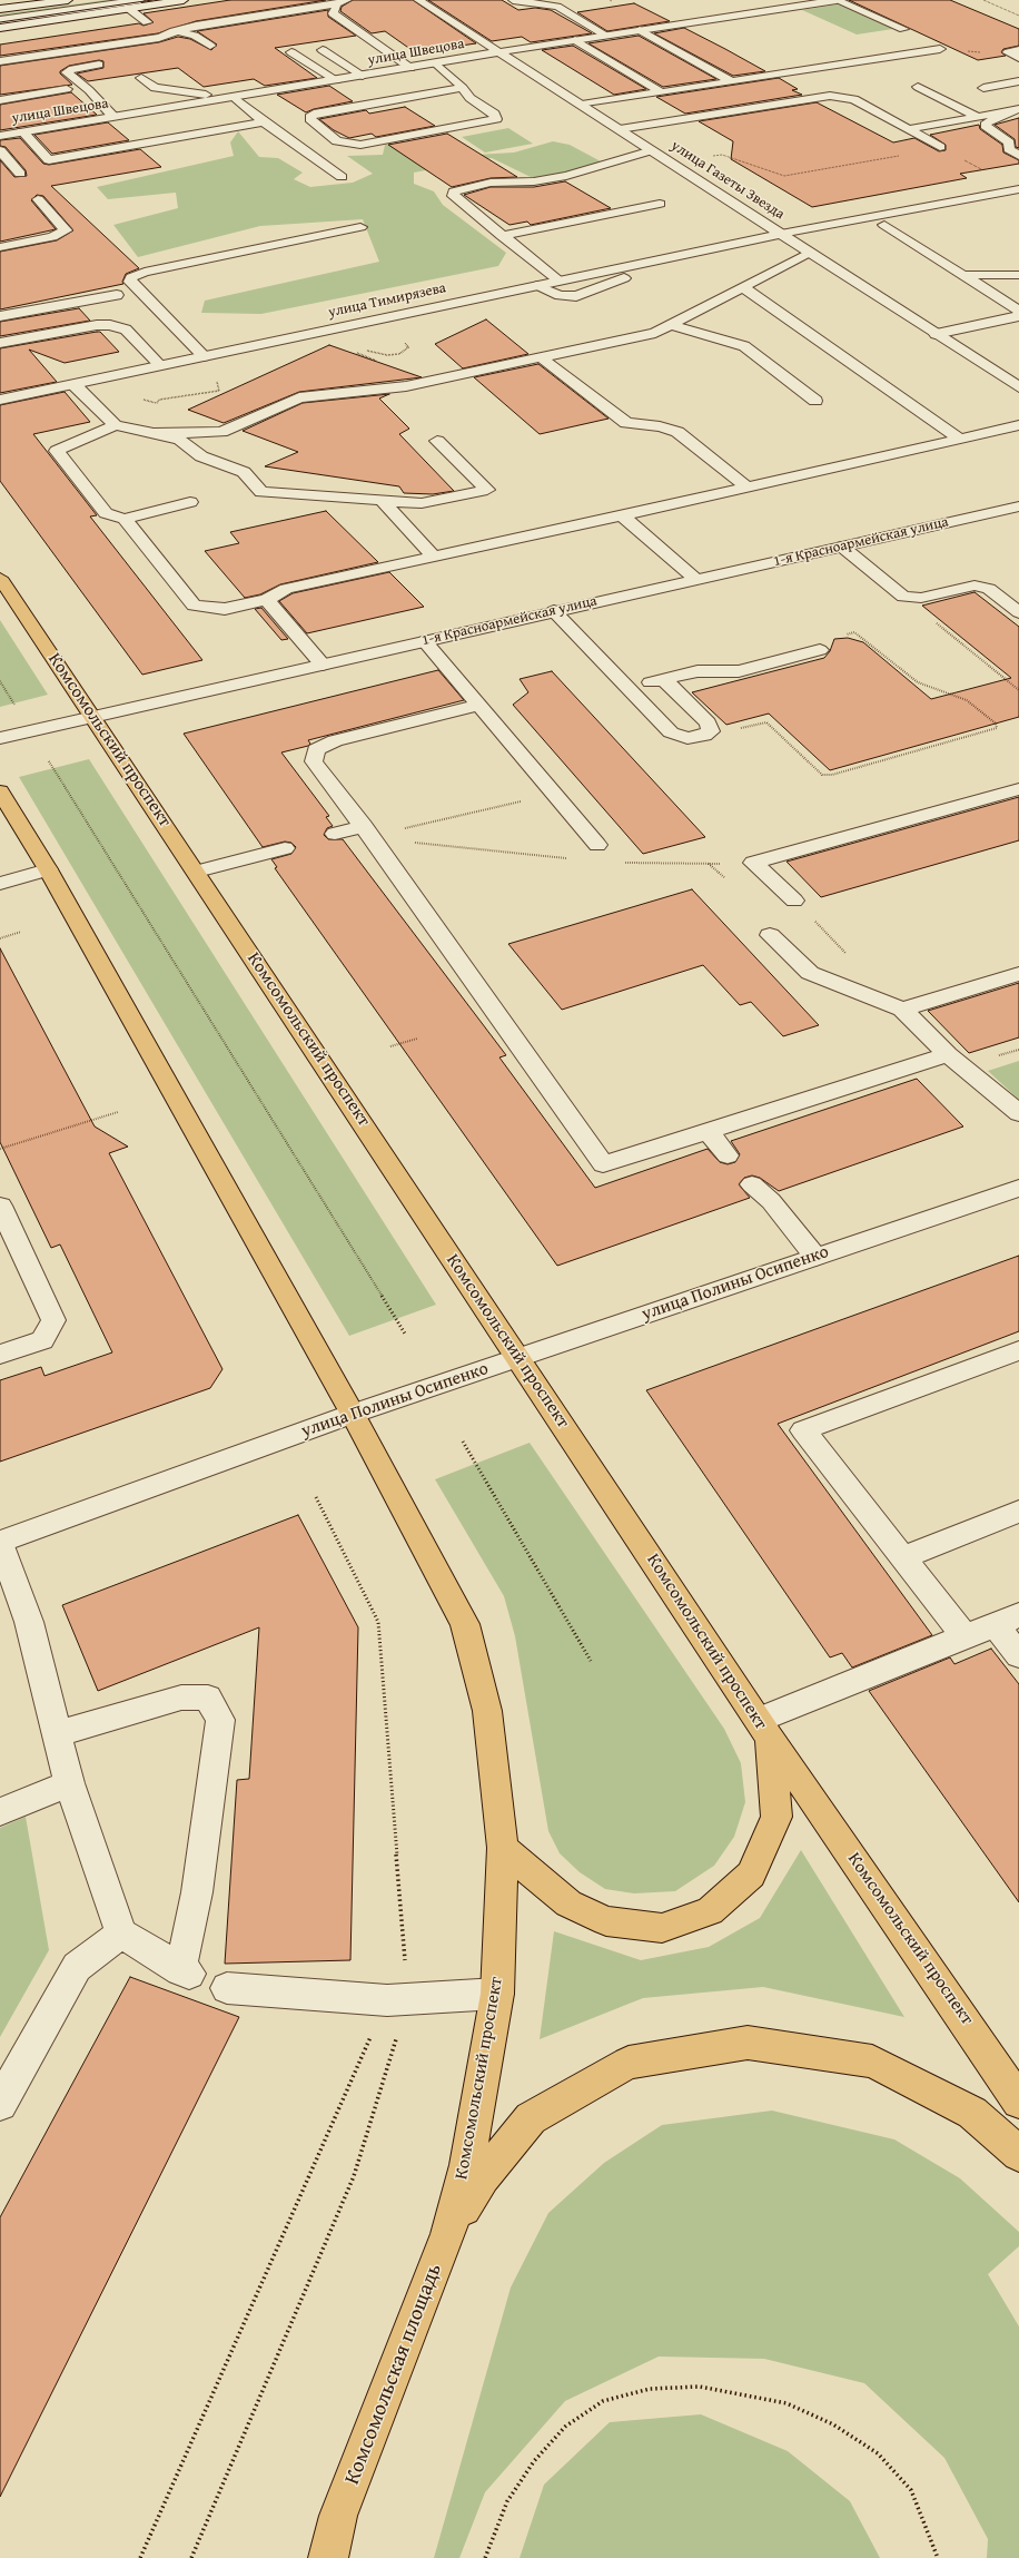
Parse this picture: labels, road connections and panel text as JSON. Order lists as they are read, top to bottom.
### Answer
{
  "streets": {
    "main road": ["Комсомольский проспект", "Комсомольская площадь"],
    "street": [
      "улица Швецова",
      "улица Газеты Звезда",
      "улица Тимирязева",
      "1-я Красноармейская улица",
      "улица Полины Осипенко"
    ]
  },
  "crossings": [
    ["улица Швецова", "улица Газеты Звезда"],
    ["улица Газеты Звезда", "улица Тимирязева"],
    ["1-я Красноармейская улица", "Комсомольский проспект"],
    ["Комсомольский проспект", "улица Полины Осипенко"],
    ["Комсомольский проспект", "Комсомольская площадь"]
  ]
}
